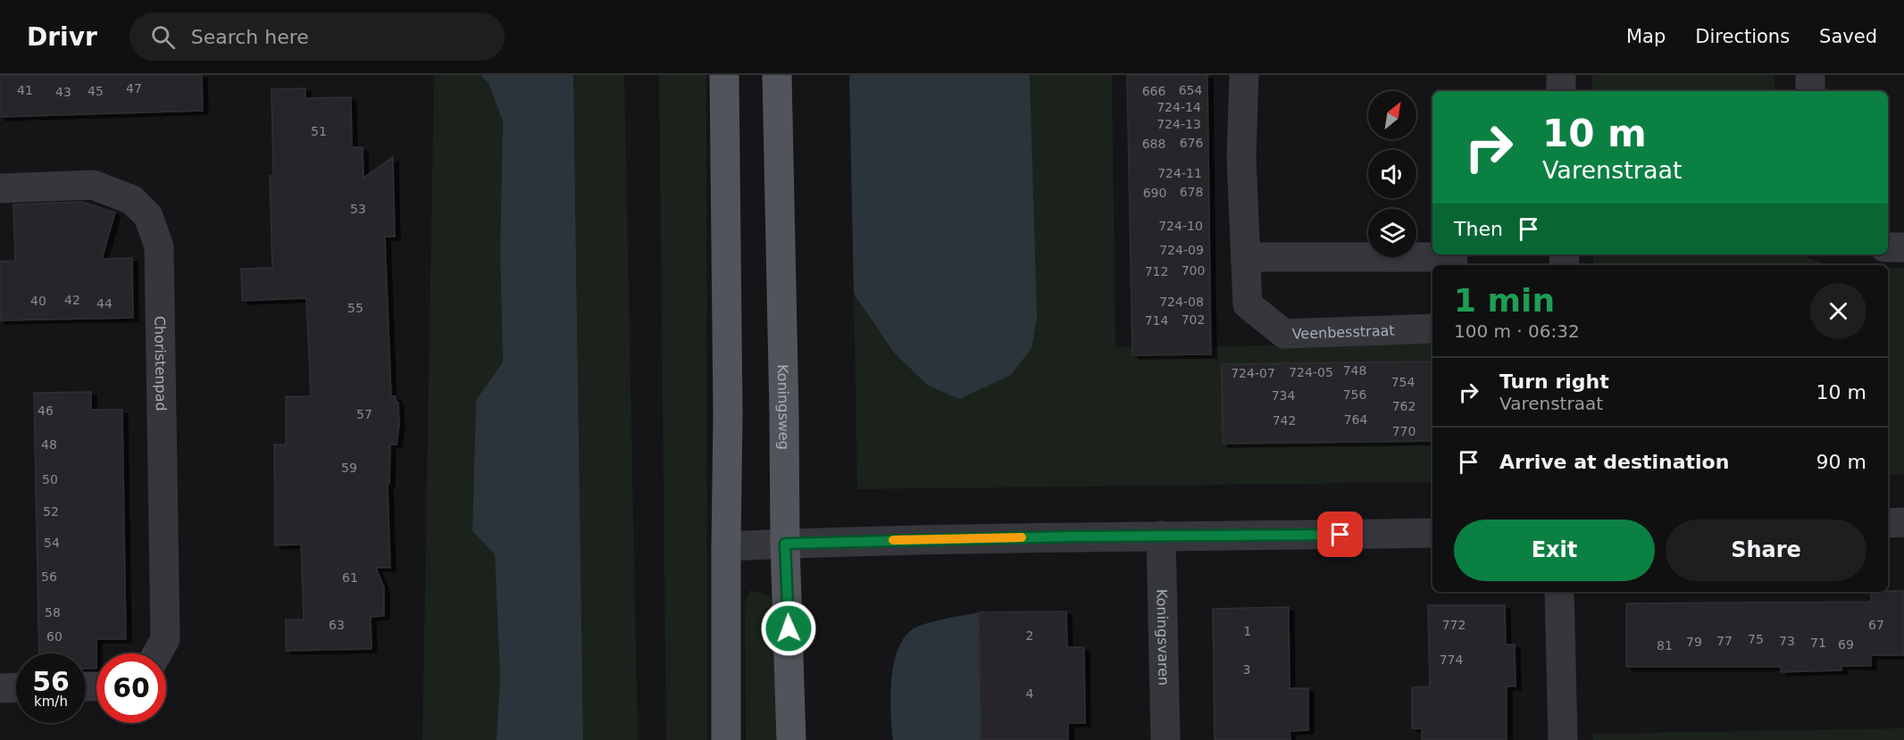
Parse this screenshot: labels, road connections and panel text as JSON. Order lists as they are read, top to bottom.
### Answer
{
  "streets": {
    "main road": ["Koningsweg"],
    "street": ["Veenbesstraat", "Choristenpad", "Koningsvaren"]
  },
  "house_numbers": [
    "47",
    "41",
    "654",
    "45",
    "666",
    "43",
    "724-14",
    "724-13",
    "51",
    "676",
    "688",
    "724-11",
    "678",
    "690",
    "53",
    "724-10",
    "724-09",
    "700",
    "712",
    "42",
    "40",
    "724-08",
    "44",
    "55",
    "702",
    "714",
    "748",
    "724-05",
    "724-07",
    "754",
    "756",
    "734",
    "762",
    "46",
    "57",
    "764",
    "742",
    "770",
    "48",
    "59",
    "50",
    "52",
    "54",
    "56",
    "61",
    "58",
    "63",
    "772",
    "67",
    "1",
    "2",
    "60",
    "75",
    "77",
    "73",
    "79",
    "71",
    "69",
    "81",
    "774",
    "3",
    "4"
  ],
  "north": "top right",
  "page": {
    "header": "Drivr",
    "search": "Search here",
    "nav": ["Map", "Directions", "Saved"],
    "turn": ["10 m", "Varenstraat"],
    "then": "Then",
    "heading": ["1 min", "100 m · 06:32"],
    "list": [
      {
        "name": "Turn right",
        "note": "Varenstraat",
        "value": "10 m"
      },
      {
        "name": "Arrive at destination",
        "value": "90 m"
      }
    ],
    "buttons": ["Exit", "Share"],
    "speed": "56 km/h",
    "limit": "60"
  }
}
